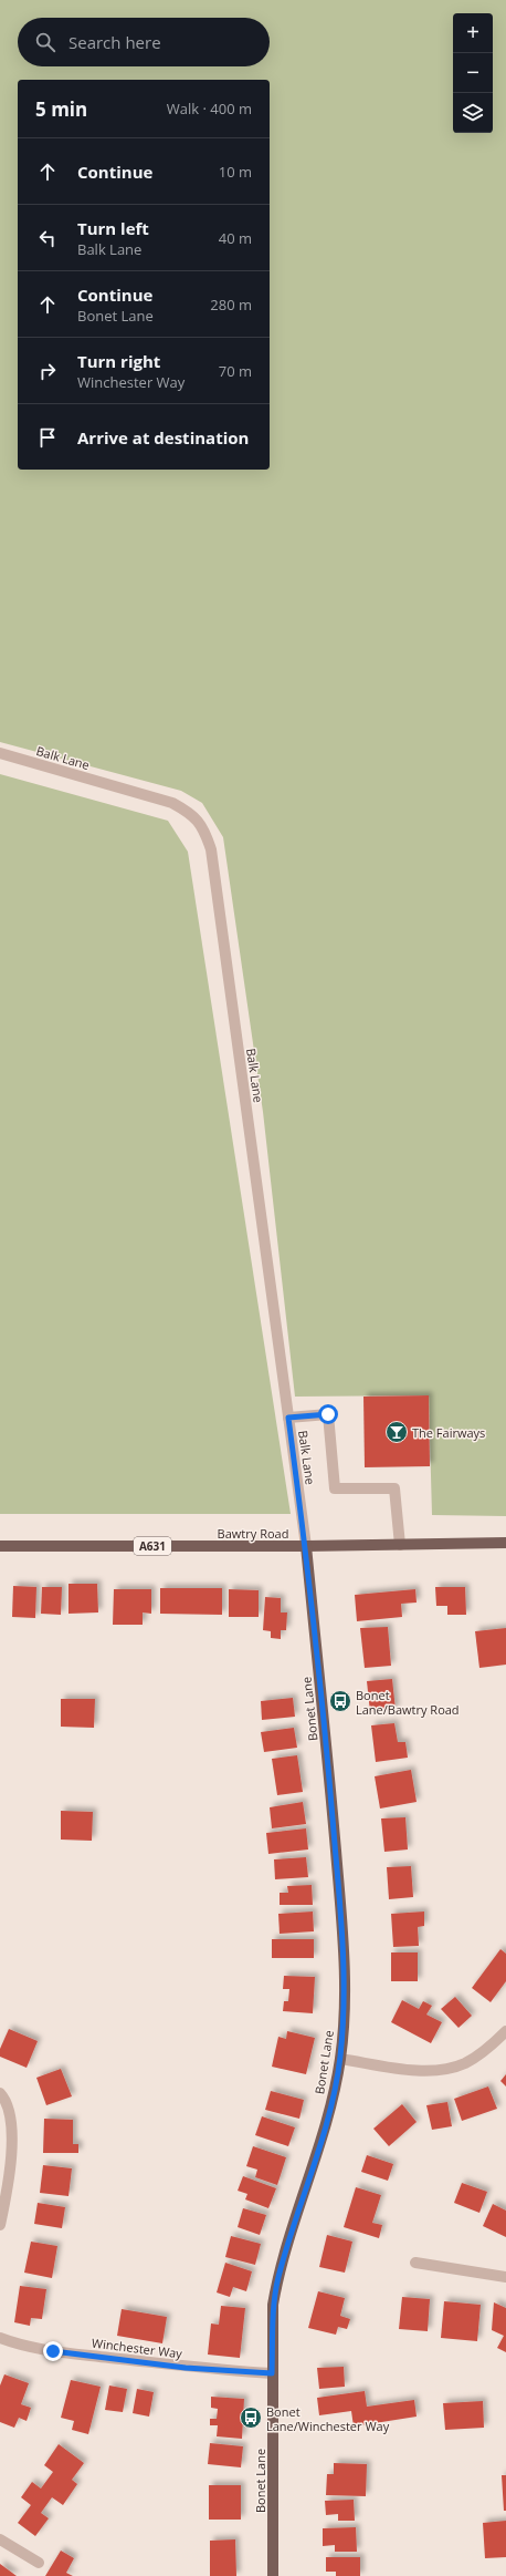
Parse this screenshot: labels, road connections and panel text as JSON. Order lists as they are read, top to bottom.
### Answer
{
  "streets": {
    "main road": ["Bawtry Road", "A631", "Bonet Lane"],
    "street": ["Balk Lane", "Winchester Way"]
  },
  "crossings": [
    ["Balk Lane", "Bawtry Road"],
    ["Balk Lane", "Bonet Lane"],
    ["Bawtry Road", "Bonet Lane"],
    ["Bonet Lane", "Winchester Way"]
  ],
  "places": {
    "bar": ["The Fairways"],
    "bus stop": ["Bonet Lane/Bawtry Road", "Bonet Lane/Winchester Way"]
  },
  "page": {
    "map_buttons": ["+", "−"],
    "search": "Search here",
    "heading": ["5 min", "Walk · 400 m"],
    "list": [
      ["Continue", "10 m"],
      ["Turn left", "Balk Lane", "40 m"],
      ["Continue", "Bonet Lane", "280 m"],
      ["Turn right", "Winchester Way", "70 m"],
      "Arrive at destination"
    ]
  }
}
